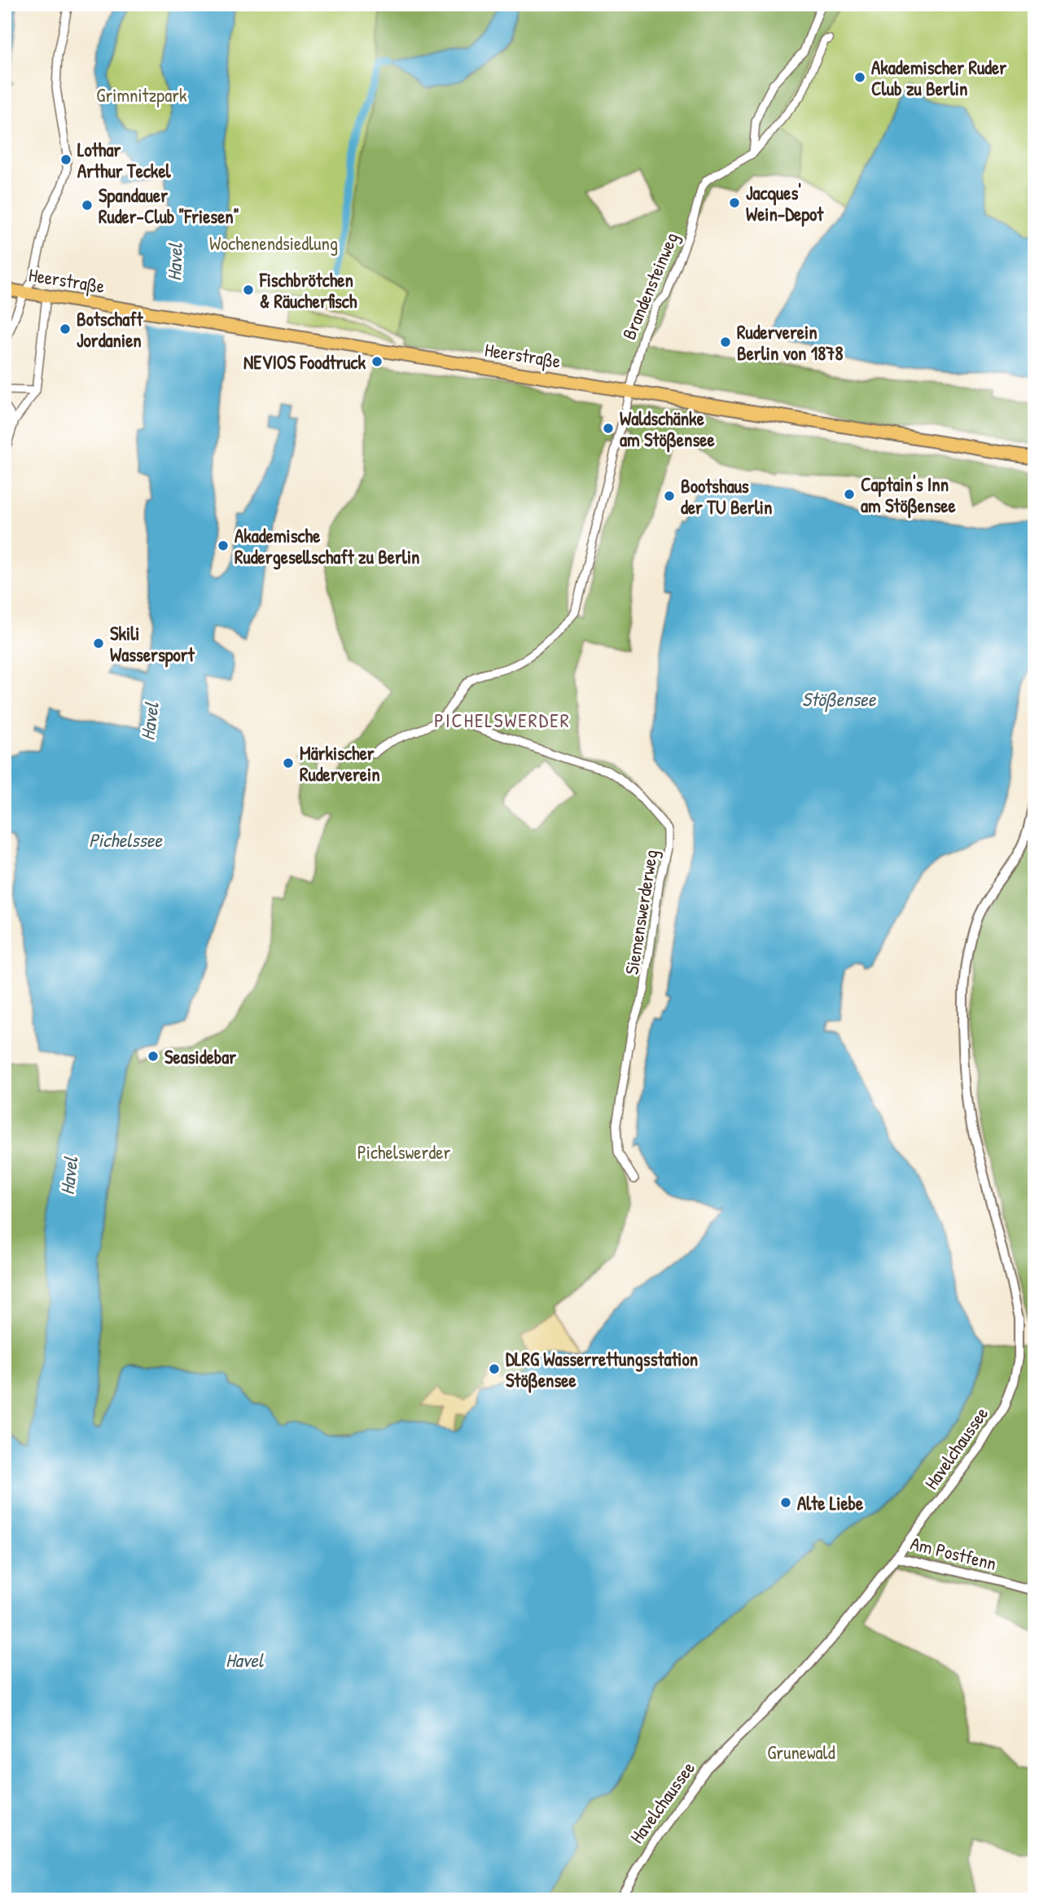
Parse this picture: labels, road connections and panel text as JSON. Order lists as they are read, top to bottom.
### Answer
{
  "streets": {
    "main road": ["Heerstraße"],
    "street": [
      "Brandensteinweg",
      "Siemenswerderweg",
      "Havelchaussee",
      "Am Postfenn"
    ]
  },
  "crossings": [
    ["Heerstraße", "Brandensteinweg"],
    ["Havelchaussee", "Am Postfenn"]
  ],
  "districts": ["PICHELSWERDER"],
  "water": ["Havel", "Stößensee", "Pichelssee"],
  "parks": [
    "Grimnitzpark",
    "Wochenendsiedlung",
    "Pichelswerder",
    "Grunewald"
  ],
  "places": [
    "Akademischer Ruder Club zu Berlin",
    "Lothar Arthur Teckel",
    "Jacques' Wein-Depot",
    "Spandauer Ruder-Club \"Friesen\"",
    "Fischbrötchen & Räucherfisch",
    "Botschaft Jordanien",
    "Ruderverein Berlin von 1878",
    "NEVIOS Foodtruck",
    "Waldschänke am Stößensee",
    "Captain's Inn am Stößensee",
    "Bootshaus der TU Berlin",
    "Akademische Rudergesellschaft zu Berlin",
    "Skili Wassersport",
    "Märkischer Ruderverein",
    "Seasidebar",
    "DLRG Wasserrettungsstation Stößensee",
    "Alte Liebe"
  ]
}
